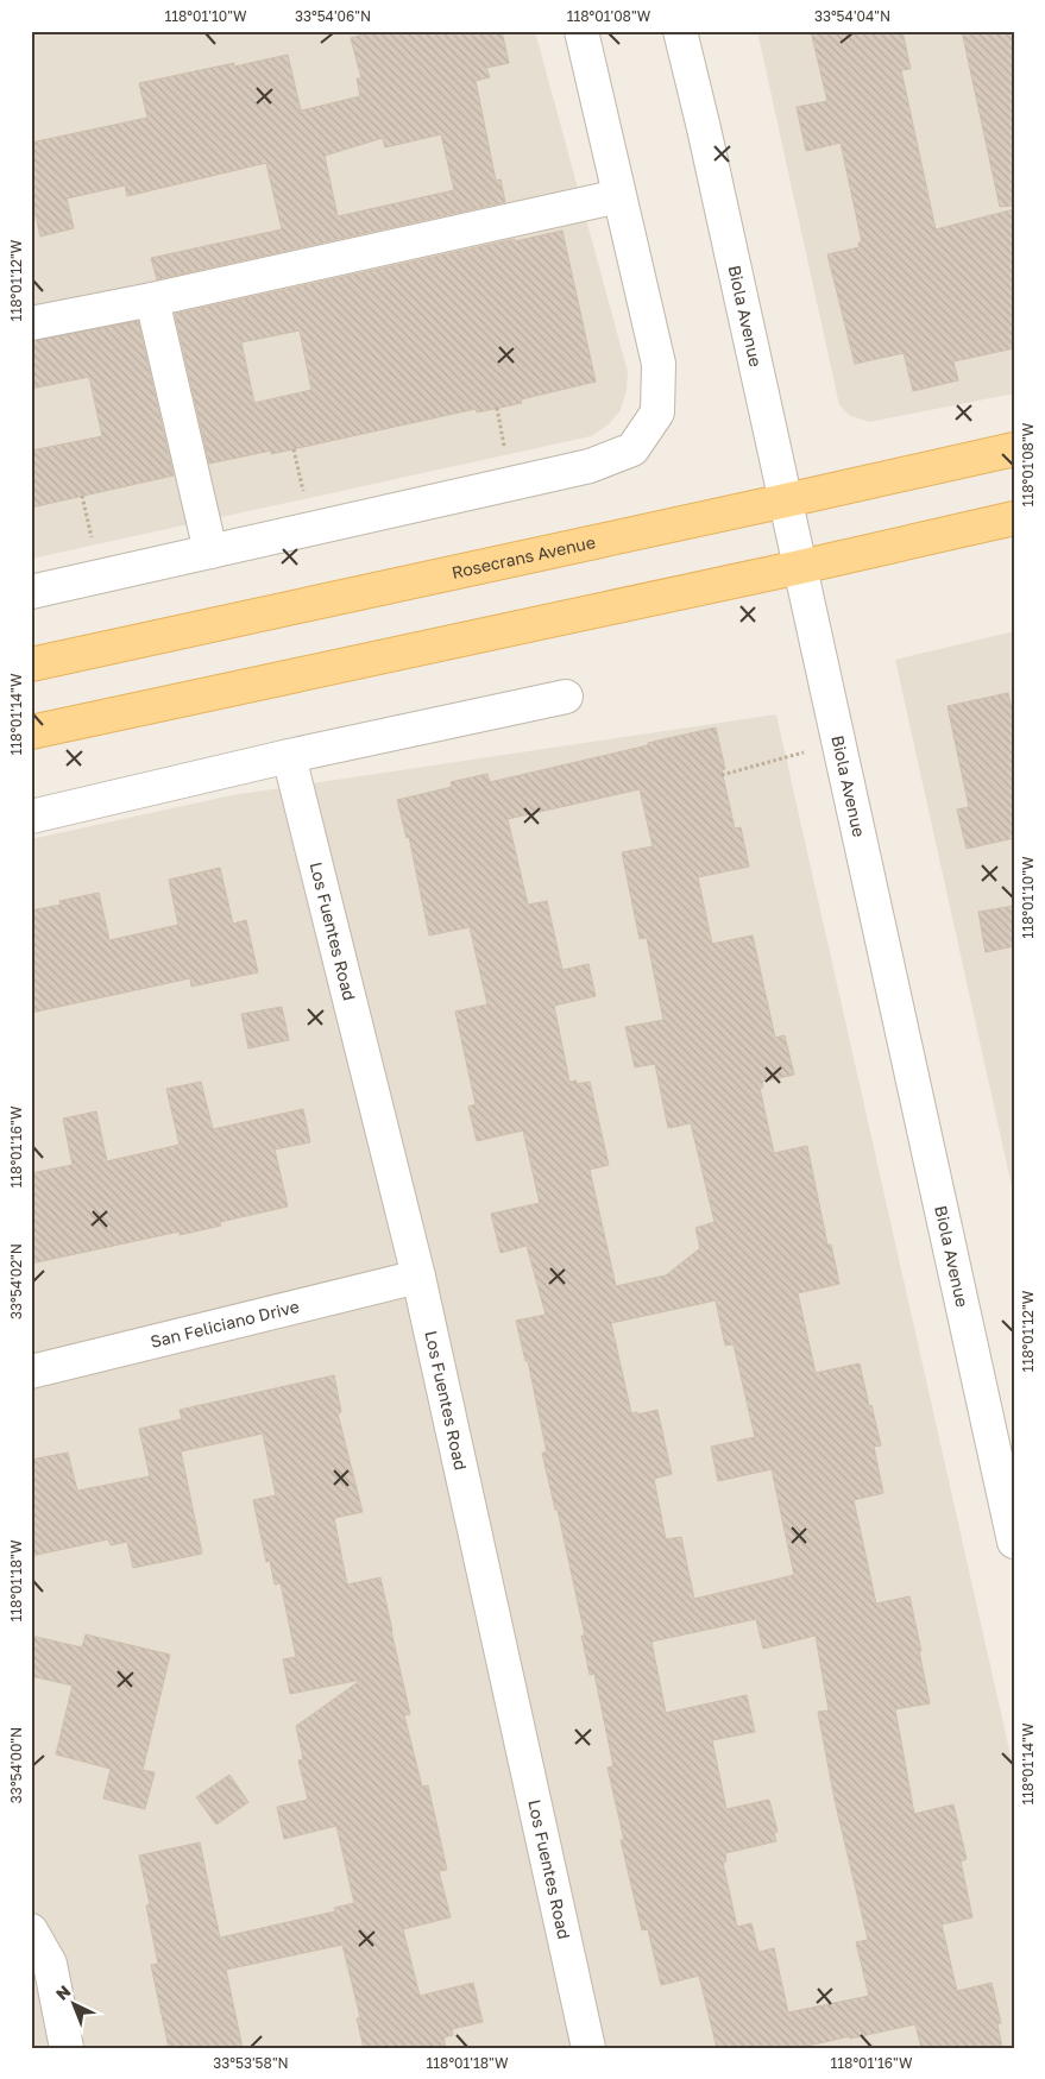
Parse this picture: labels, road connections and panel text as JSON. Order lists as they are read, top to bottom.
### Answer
{
  "streets": {
    "main road": ["Rosecrans Avenue"],
    "street": ["Biola Avenue", "Los Fuentes Road", "San Feliciano Drive"]
  },
  "crossings": [
    ["Biola Avenue", "Rosecrans Avenue"],
    ["Los Fuentes Road", "San Feliciano Drive"]
  ],
  "north": "top left",
  "coordinates": [
    "118°01'10\"W",
    "33°54'06\"N",
    "118°01'08\"W",
    "33°54'04\"N",
    "118°01'12\"W",
    "118°01'14\"W",
    "118°01'16\"W",
    "33°54'02\"N",
    "118°01'18\"W",
    "33°54'00\"N",
    "33°53'58\"N"
  ]
}
